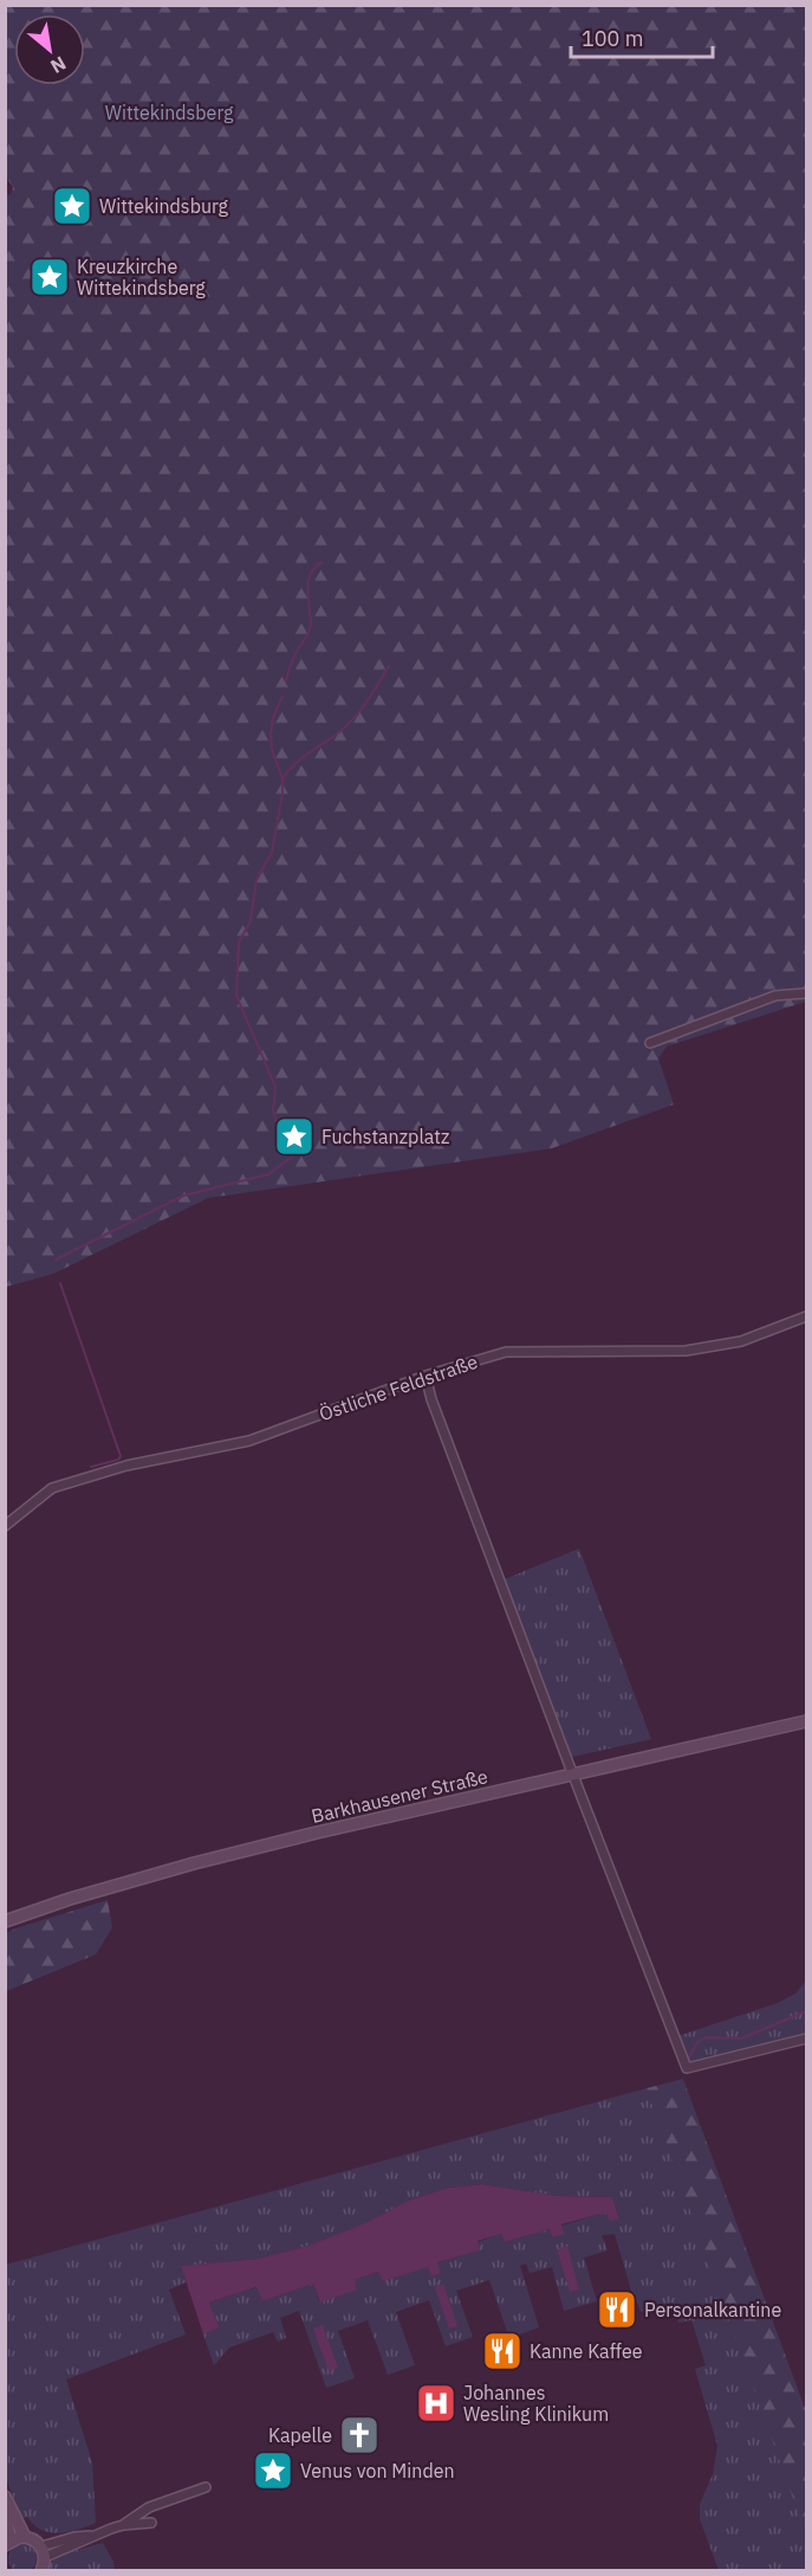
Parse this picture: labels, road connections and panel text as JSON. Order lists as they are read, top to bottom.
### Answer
{
  "streets": {
    "main road": ["Barkhausener Straße"],
    "street": ["Östliche Feldstraße"]
  },
  "parks": ["Wittekindsberg"],
  "places": {
    "place": [
      "Wittekindsburg",
      "Kreuzkirche Wittekindsberg",
      "Fuchstanzplatz",
      "Venus von Minden"
    ],
    "restaurant": ["Personalkantine", "Kanne Kaffee"],
    "hospital": ["Johannes Wesling Klinikum"],
    "church": ["Kapelle"]
  },
  "scale_bar": "100 m",
  "north": "bottom right"
}
